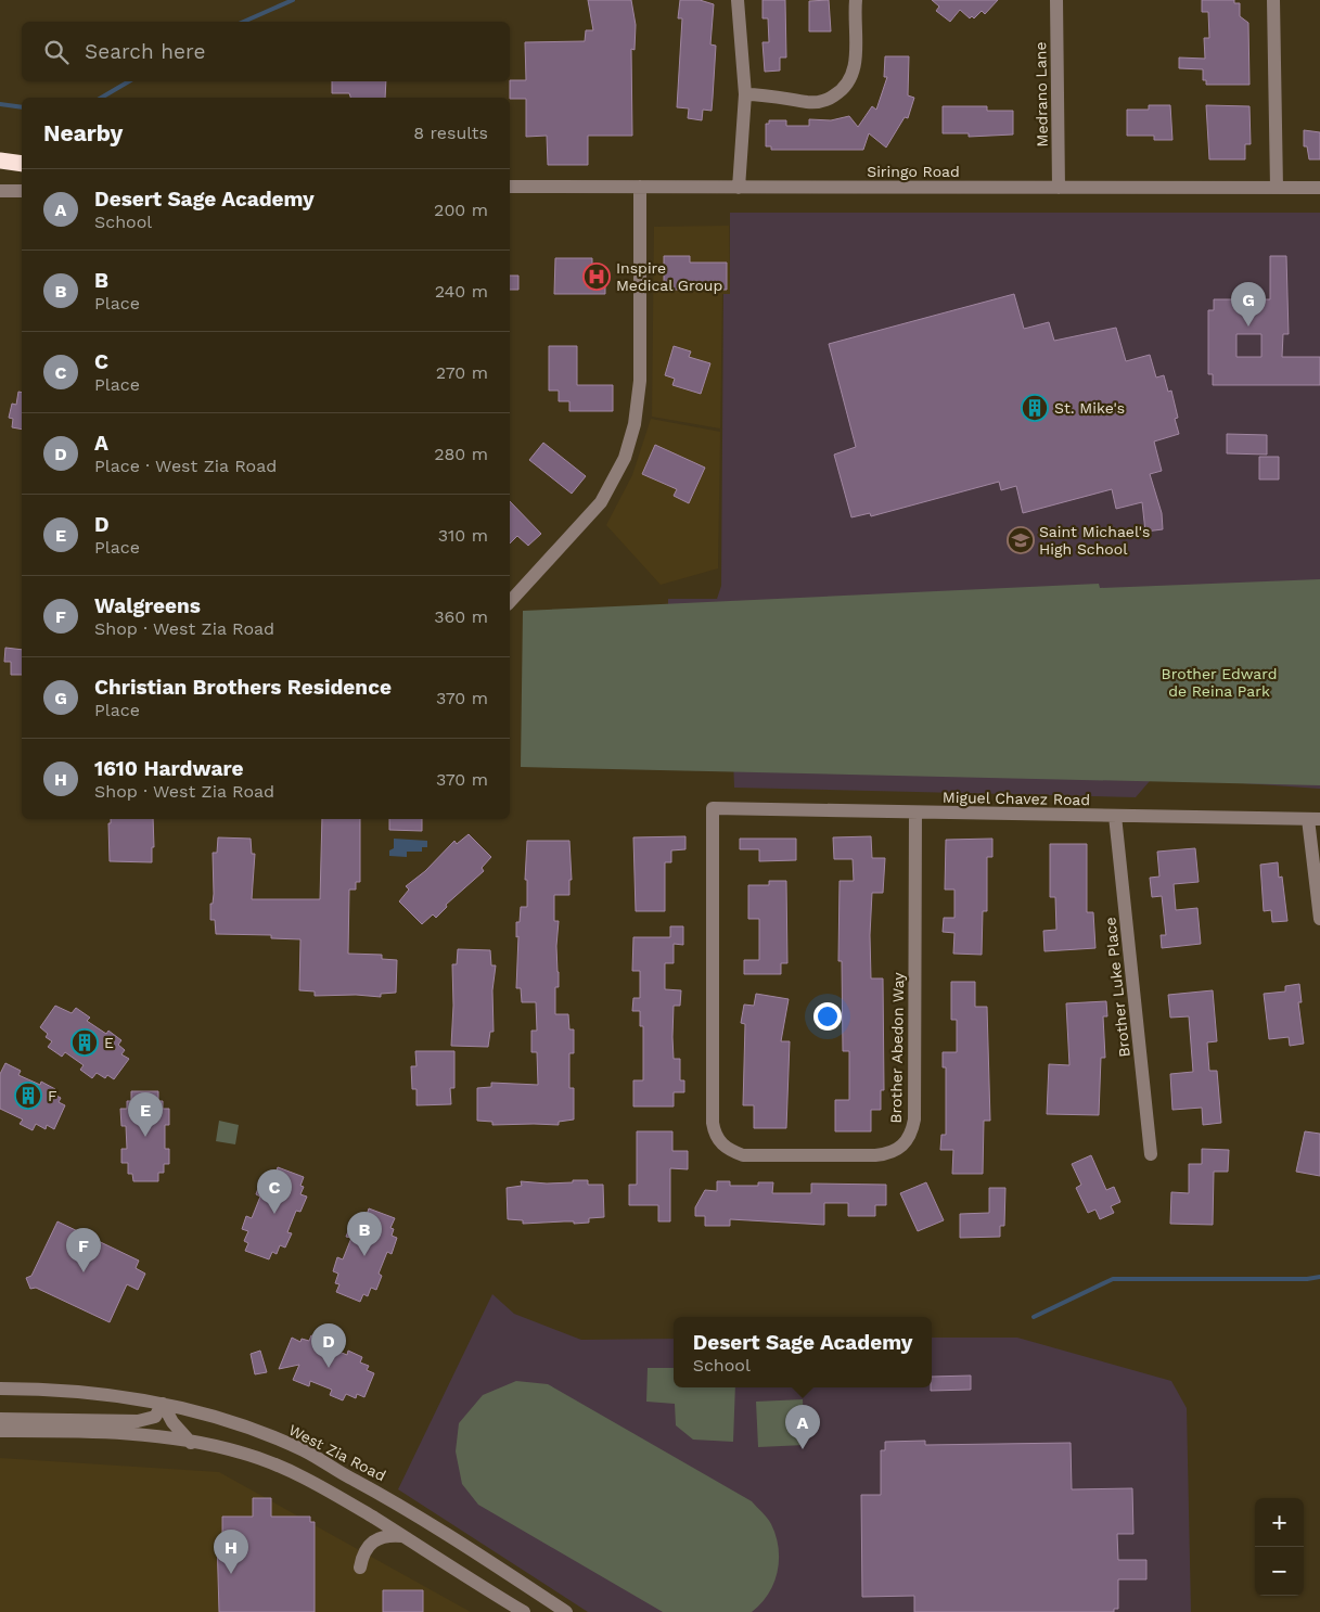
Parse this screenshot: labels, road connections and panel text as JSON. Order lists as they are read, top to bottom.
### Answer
{
  "streets": {
    "street": [
      "Medrano Lane",
      "Siringo Road",
      "Miguel Chavez Road",
      "Brother Luke Place",
      "Brother Abedon Way",
      "West Zia Road"
    ]
  },
  "crossings": [
    ["Medrano Lane", "Siringo Road"],
    ["Miguel Chavez Road", "Brother Luke Place"],
    ["Miguel Chavez Road", "Brother Abedon Way"]
  ],
  "parks": ["Brother Edward de Reina Park"],
  "places": {
    "hospital": ["Inspire Medical Group"],
    "building": ["St. Mike's", "E", "F"],
    "school or university": ["Saint Michael's High School"]
  },
  "page": {
    "search": "Search here",
    "heading": ["Nearby", "8 results"],
    "list": [
      {
        "mark": "A",
        "name": "Desert Sage Academy",
        "note": "School",
        "value": "200 m"
      },
      {
        "mark": "B",
        "name": "B",
        "note": "Place",
        "value": "240 m"
      },
      {
        "mark": "C",
        "name": "C",
        "note": "Place",
        "value": "270 m"
      },
      {
        "mark": "D",
        "name": "A",
        "note": "Place · West Zia Road",
        "value": "280 m"
      },
      {
        "mark": "E",
        "name": "D",
        "note": "Place",
        "value": "310 m"
      },
      {
        "mark": "F",
        "name": "Walgreens",
        "note": "Shop · West Zia Road",
        "value": "360 m"
      },
      {
        "mark": "G",
        "name": "Christian Brothers Residence",
        "note": "Place",
        "value": "370 m"
      },
      {
        "mark": "H",
        "name": "1610 Hardware",
        "note": "Shop · West Zia Road",
        "value": "370 m"
      }
    ],
    "pins": [
      "G",
      "E",
      "C",
      "B",
      "F",
      "D",
      "A",
      "H"
    ],
    "popup": ["Desert Sage Academy", "School"],
    "map_buttons": ["+", "−"]
  }
}
